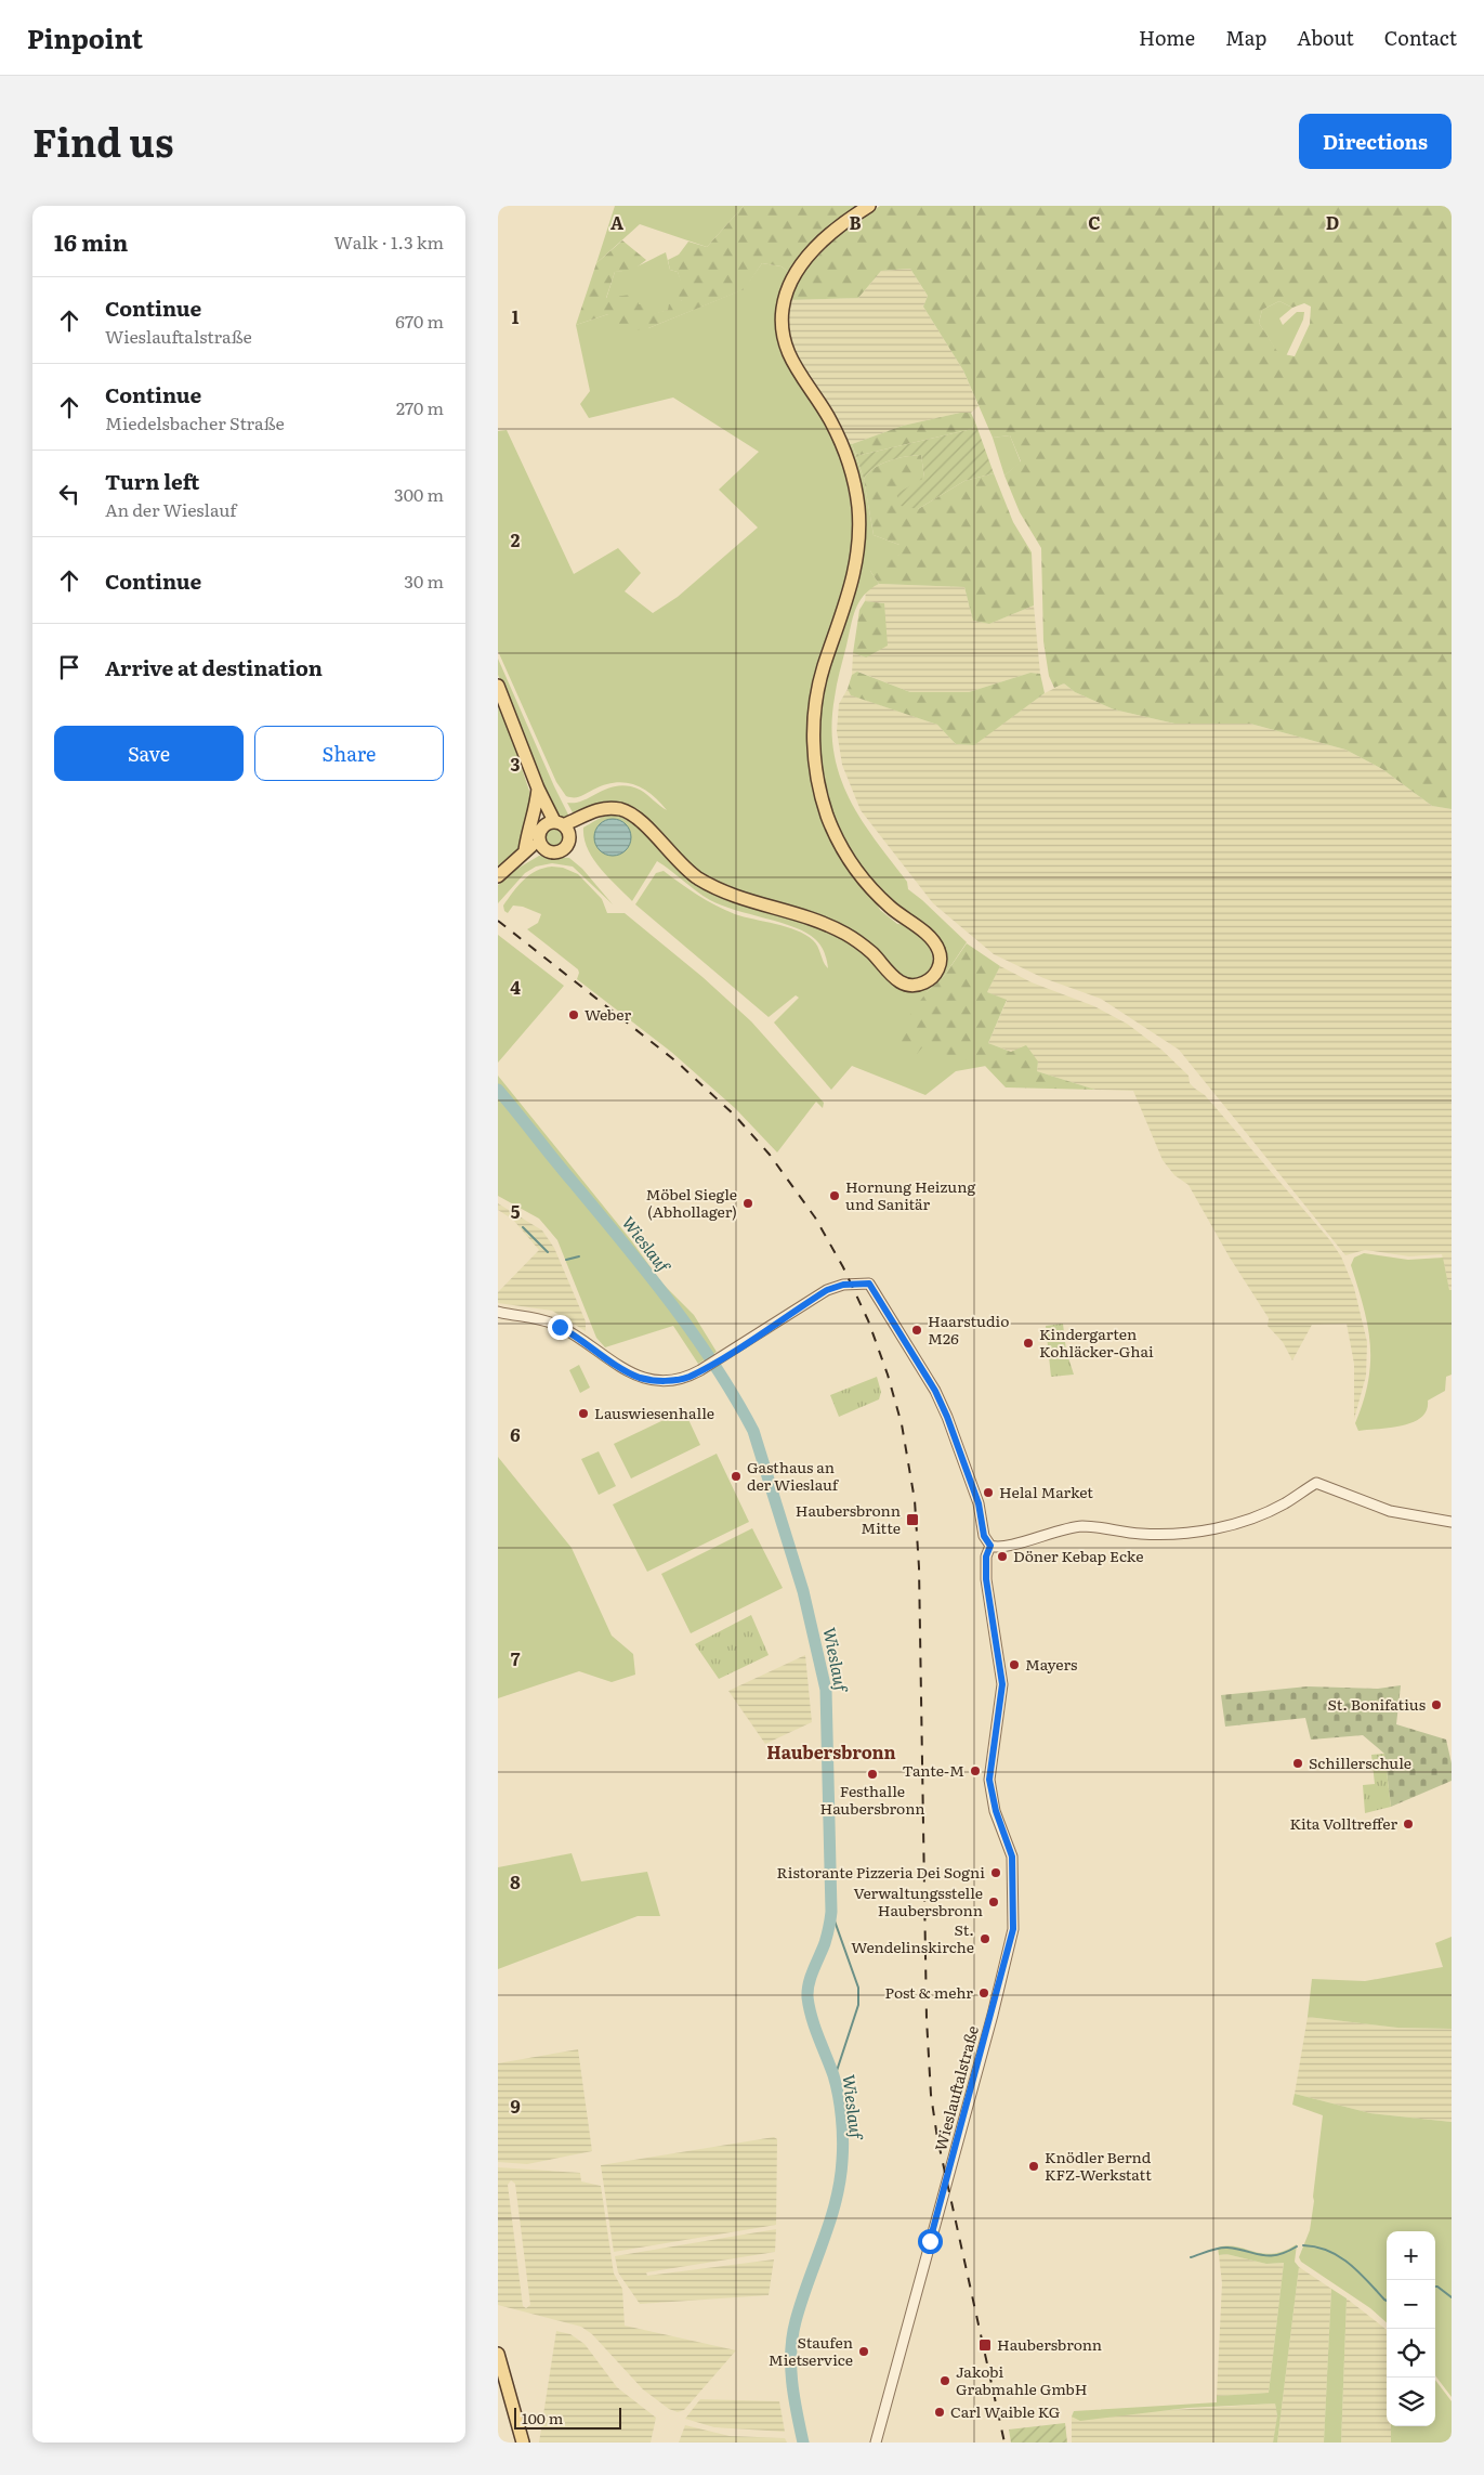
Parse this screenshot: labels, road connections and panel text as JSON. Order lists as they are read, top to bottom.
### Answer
{
  "streets": {
    "street": ["Wieslauftalstraße"]
  },
  "districts": ["Haubersbronn"],
  "water": ["Wieslauf"],
  "places": {
    "other": [
      "Weber",
      "Hornung Heizung und Sanitär",
      "Möbel Siegle (Abhollager)",
      "Haarstudio M26",
      "Kindergarten Kohläcker-Ghai",
      "Lauswiesenhalle",
      "Gasthaus an der Wieslauf",
      "Helal Market",
      "Döner Kebap Ecke",
      "Mayers",
      "St. Bonifatius",
      "Schillerschule",
      "Tante-M",
      "Festhalle Haubersbronn",
      "Kita Volltreffer",
      "Ristorante Pizzeria Dei Sogni",
      "Verwaltungsstelle Haubersbronn",
      "St. Wendelinskirche",
      "Post & mehr",
      "Knödler Bernd KFZ-Werkstatt",
      "Staufen Mietservice",
      "Jakobi Grabmahle GmbH",
      "Carl Waible KG"
    ],
    "transit": ["Haubersbronn Mitte", "Haubersbronn"]
  },
  "scale_bar": "100 m",
  "page": {
    "header": "Pinpoint",
    "nav": [
      "Home",
      "Map",
      "About",
      "Contact"
    ],
    "title": "Find us",
    "buttons": [
      "Directions",
      ["Save", "Share"]
    ],
    "heading": ["16 min", "Walk · 1.3 km"],
    "list": [
      ["Continue", "Wieslauftalstraße", "670 m"],
      ["Continue", "Miedelsbacher Straße", "270 m"],
      ["Turn left", "An der Wieslauf", "300 m"],
      ["Continue", "30 m"],
      "Arrive at destination"
    ],
    "map_buttons": ["+", "−"],
    "scale": "100 m"
  },
  "grid": {
    "columns": [
      "A",
      "B",
      "C",
      "D"
    ],
    "rows": [
      "1",
      "2",
      "3",
      "4",
      "5",
      "6",
      "7",
      "8",
      "9"
    ]
  }
}
